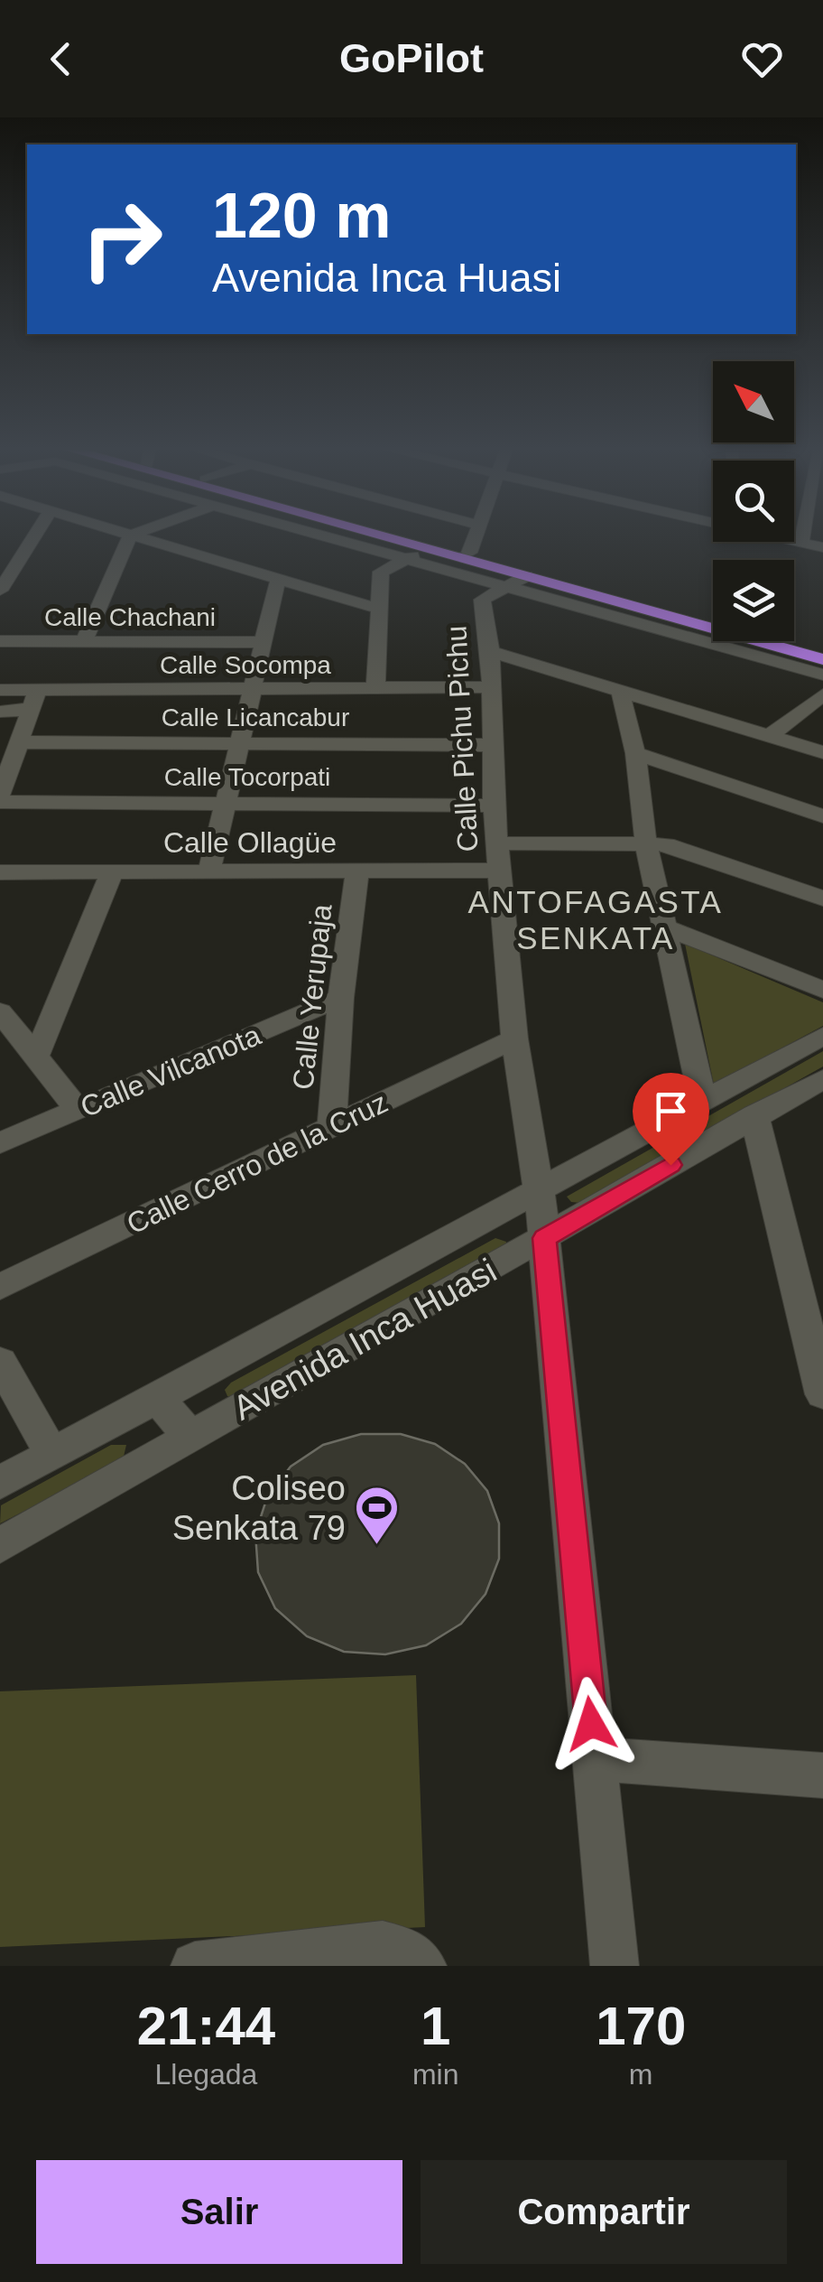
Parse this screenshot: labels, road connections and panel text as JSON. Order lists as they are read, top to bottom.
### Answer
{
  "streets": {
    "street": [
      "Calle Chachani",
      "Calle Socompa",
      "Calle Licancabur",
      "Calle Pichu Pichu",
      "Calle Tocorpati",
      "Calle Ollagüe",
      "Calle Yerupaja",
      "Calle Vilcanota",
      "Calle Cerro de la Cruz",
      "Avenida Inca Huasi"
    ]
  },
  "crossings": [
    ["Calle Socompa", "Calle Pichu Pichu"],
    ["Calle Licancabur", "Calle Pichu Pichu"],
    ["Calle Pichu Pichu", "Calle Tocorpati"],
    ["Calle Pichu Pichu", "Calle Ollagüe"],
    ["Calle Pichu Pichu", "Calle Cerro de la Cruz"],
    ["Calle Pichu Pichu", "Avenida Inca Huasi"],
    ["Calle Ollagüe", "Calle Yerupaja"],
    ["Calle Yerupaja", "Calle Vilcanota"],
    ["Calle Yerupaja", "Calle Cerro de la Cruz"]
  ],
  "districts": ["ANTOFAGASTA SENKATA"],
  "places": {
    "sports": ["Coliseo Senkata 79"]
  },
  "north": "top left",
  "page": {
    "header": "GoPilot",
    "turn": ["120 m", "Avenida Inca Huasi"],
    "eta": [
      "21:44",
      "Llegada",
      "1",
      "min",
      "170",
      "m"
    ],
    "buttons": ["Salir", "Compartir"]
  }
}
